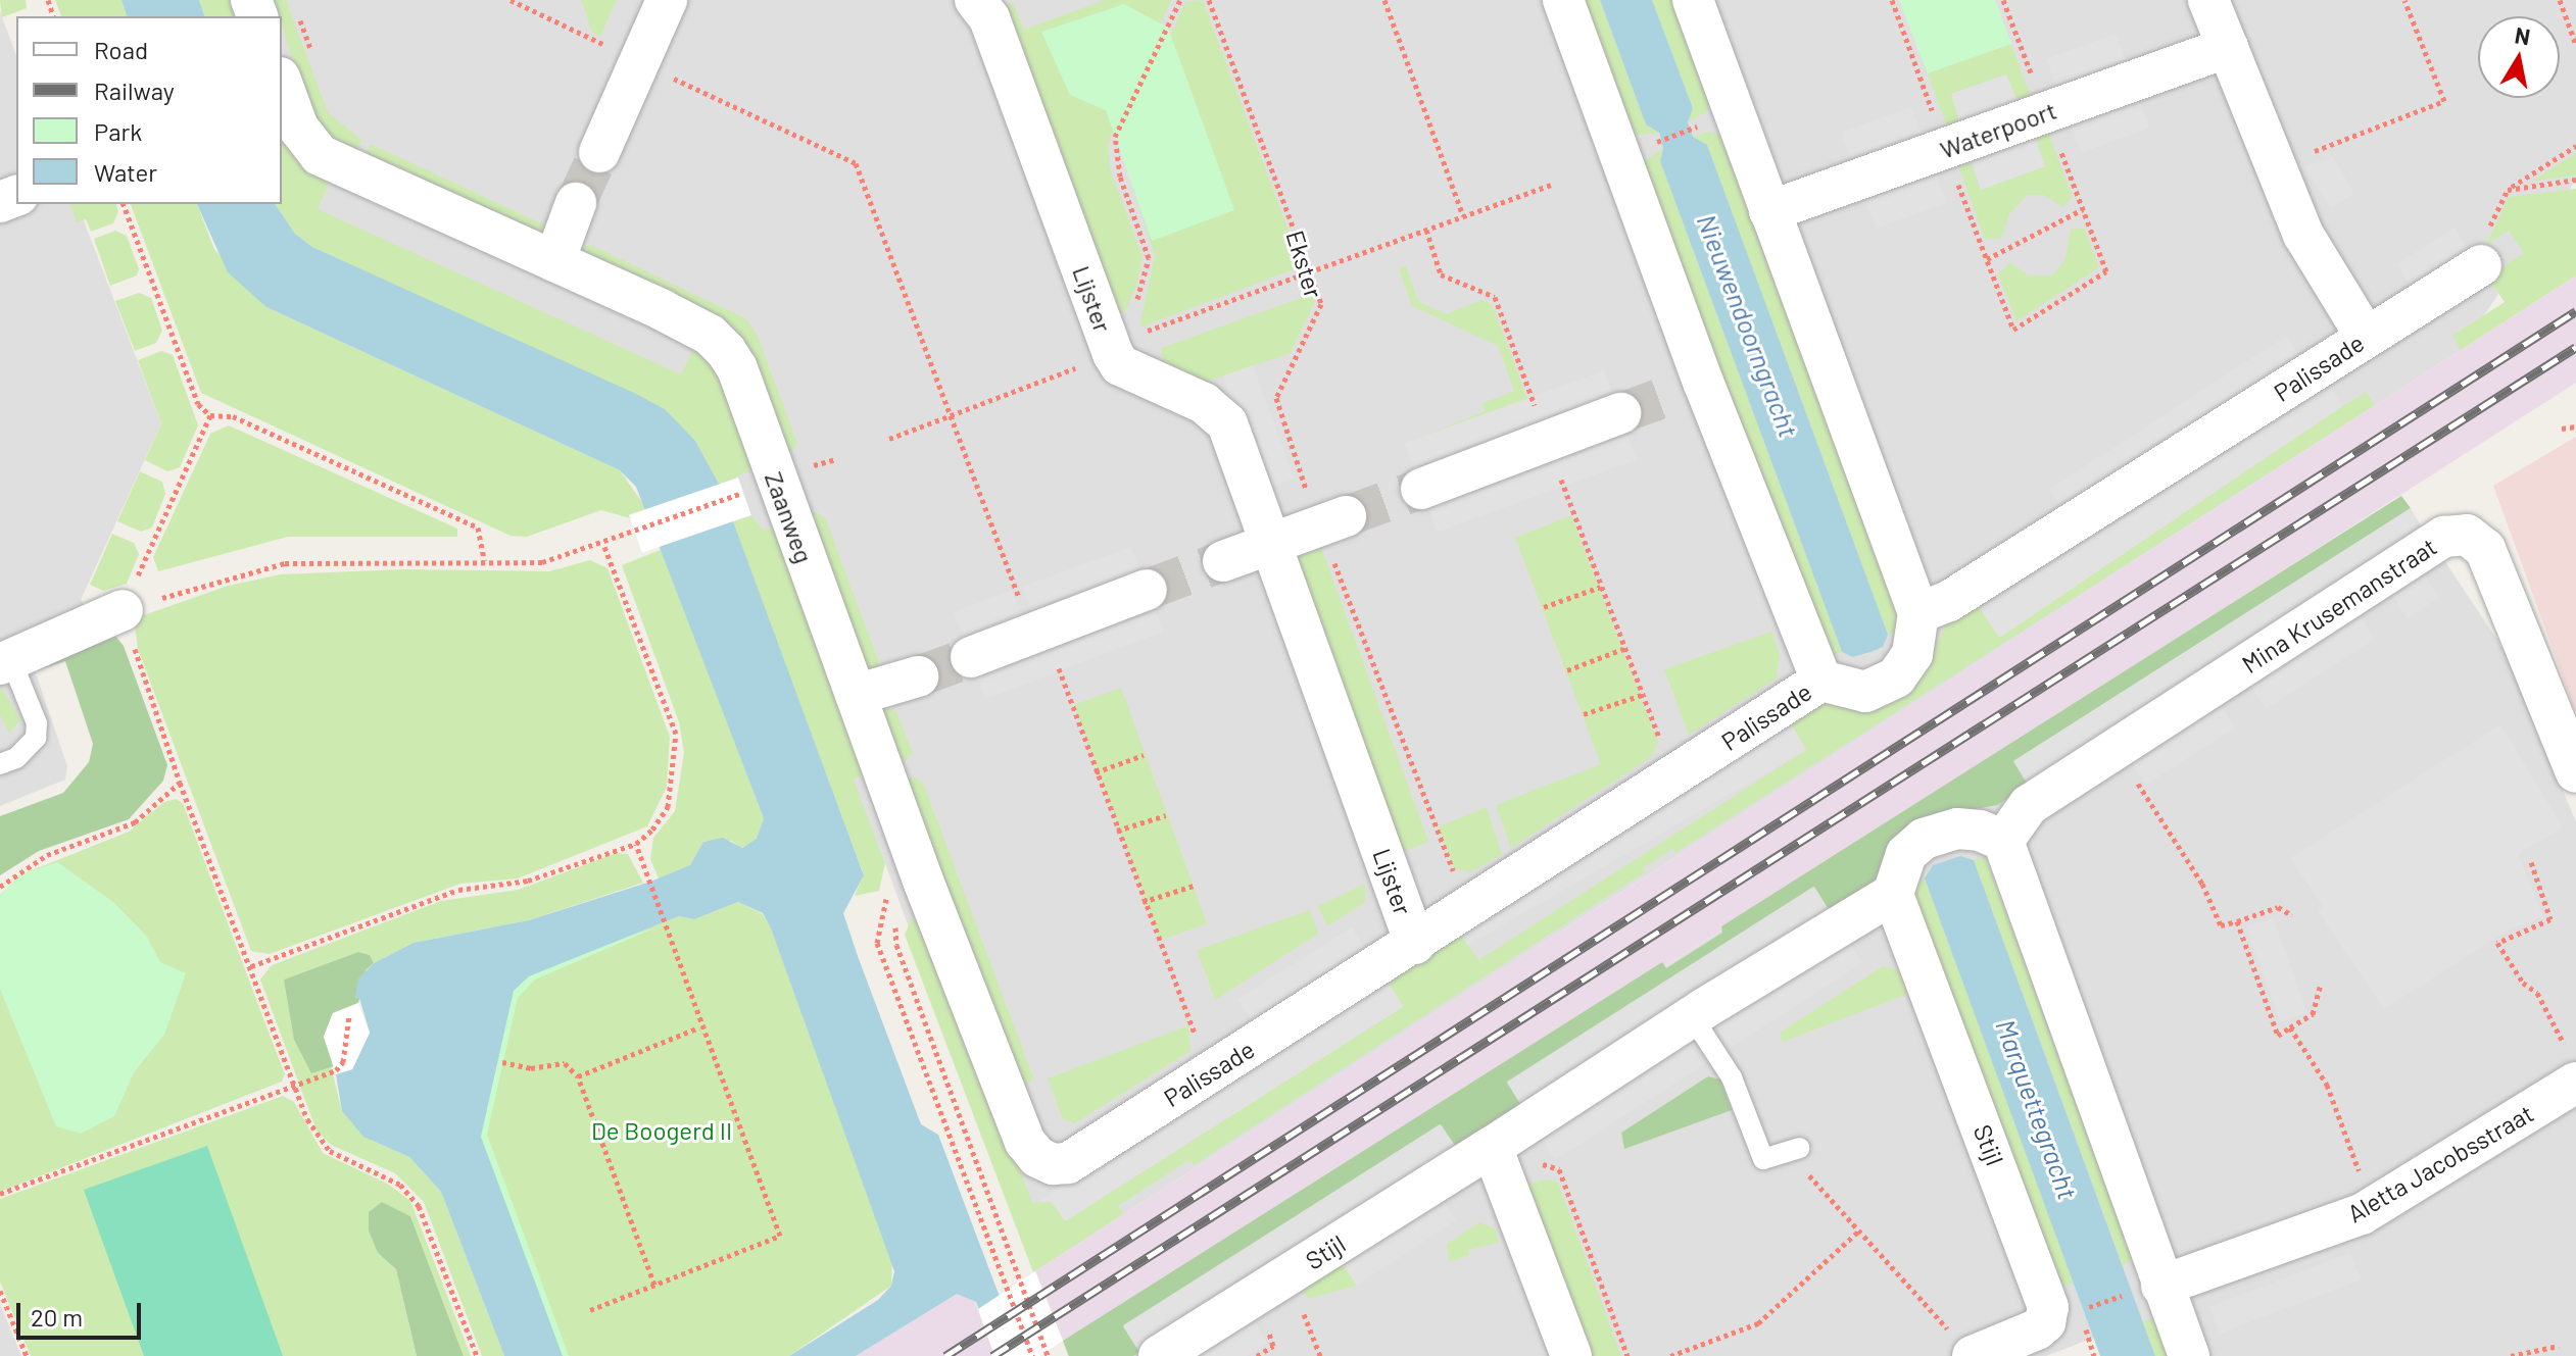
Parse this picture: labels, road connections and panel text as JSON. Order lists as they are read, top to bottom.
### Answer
{
  "streets": {
    "street": [
      "Waterpoort",
      "Lijster",
      "Palissade",
      "Zaanweg",
      "Mina Krusemanstraat",
      "Stijl",
      "Aletta Jacobsstraat"
    ],
    "path": ["Ekster"]
  },
  "crossings": [
    ["Ekster", "Palissade"],
    ["Lijster", "Palissade"],
    ["Palissade", "Zaanweg"]
  ],
  "water": ["Nieuwendoorngracht", "Marquettegracht"],
  "parks": ["De Boogerd II"],
  "legend": [
    "Road",
    "Railway",
    "Park",
    "Water"
  ],
  "scale_bar": "20 m",
  "north": "top"
}
